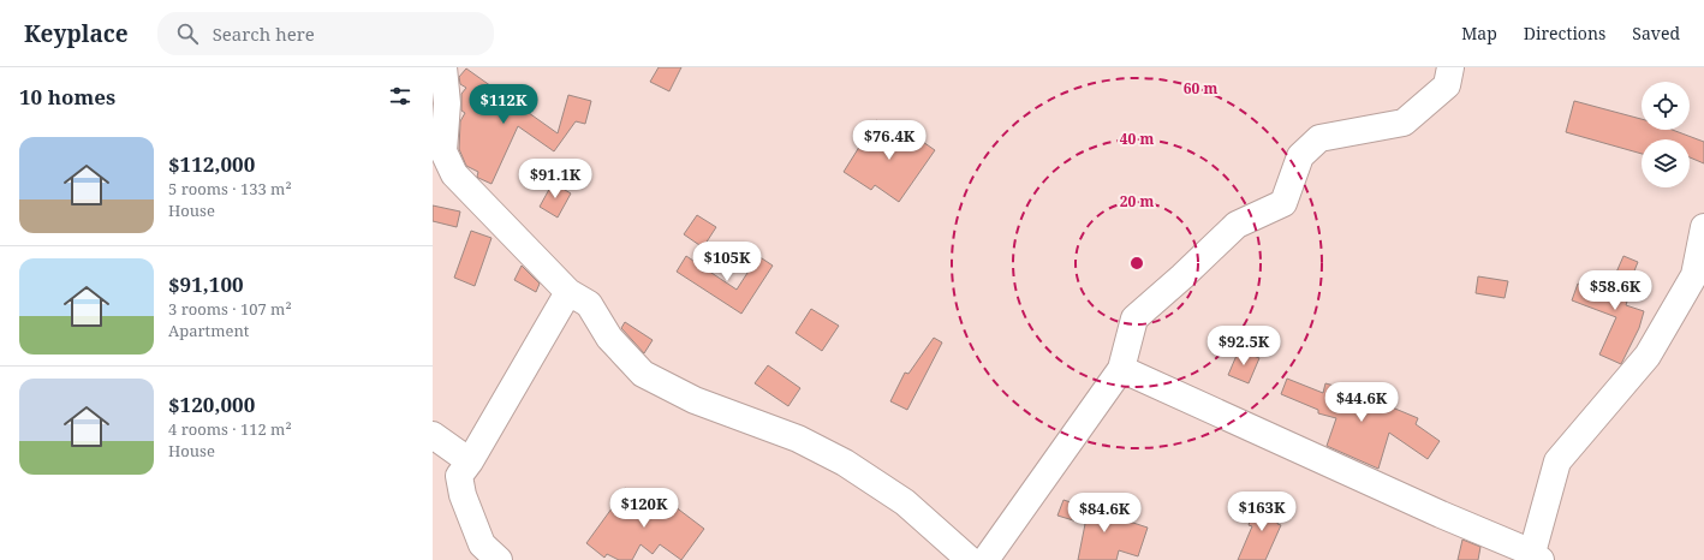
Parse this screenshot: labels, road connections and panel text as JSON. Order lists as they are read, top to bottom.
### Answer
{
  "page": {
    "header": "Keyplace",
    "search": "Search here",
    "nav": ["Map", "Directions", "Saved"],
    "heading": "10 homes",
    "price": [
      "$112K",
      "$76.4K",
      "$91.1K",
      "$105K",
      "$58.6K",
      "$92.5K",
      "$44.6K",
      "$120K",
      "$163K",
      "$84.6K"
    ],
    "list": [
      {
        "name": "$112,000",
        "note": "5 rooms · 133 m² · House"
      },
      {
        "name": "$91,100",
        "note": "3 rooms · 107 m² · Apartment"
      },
      {
        "name": "$120,000",
        "note": "4 rooms · 112 m² · House"
      }
    ]
  },
  "rings": ["60 m", "40 m", "20 m"]
}
